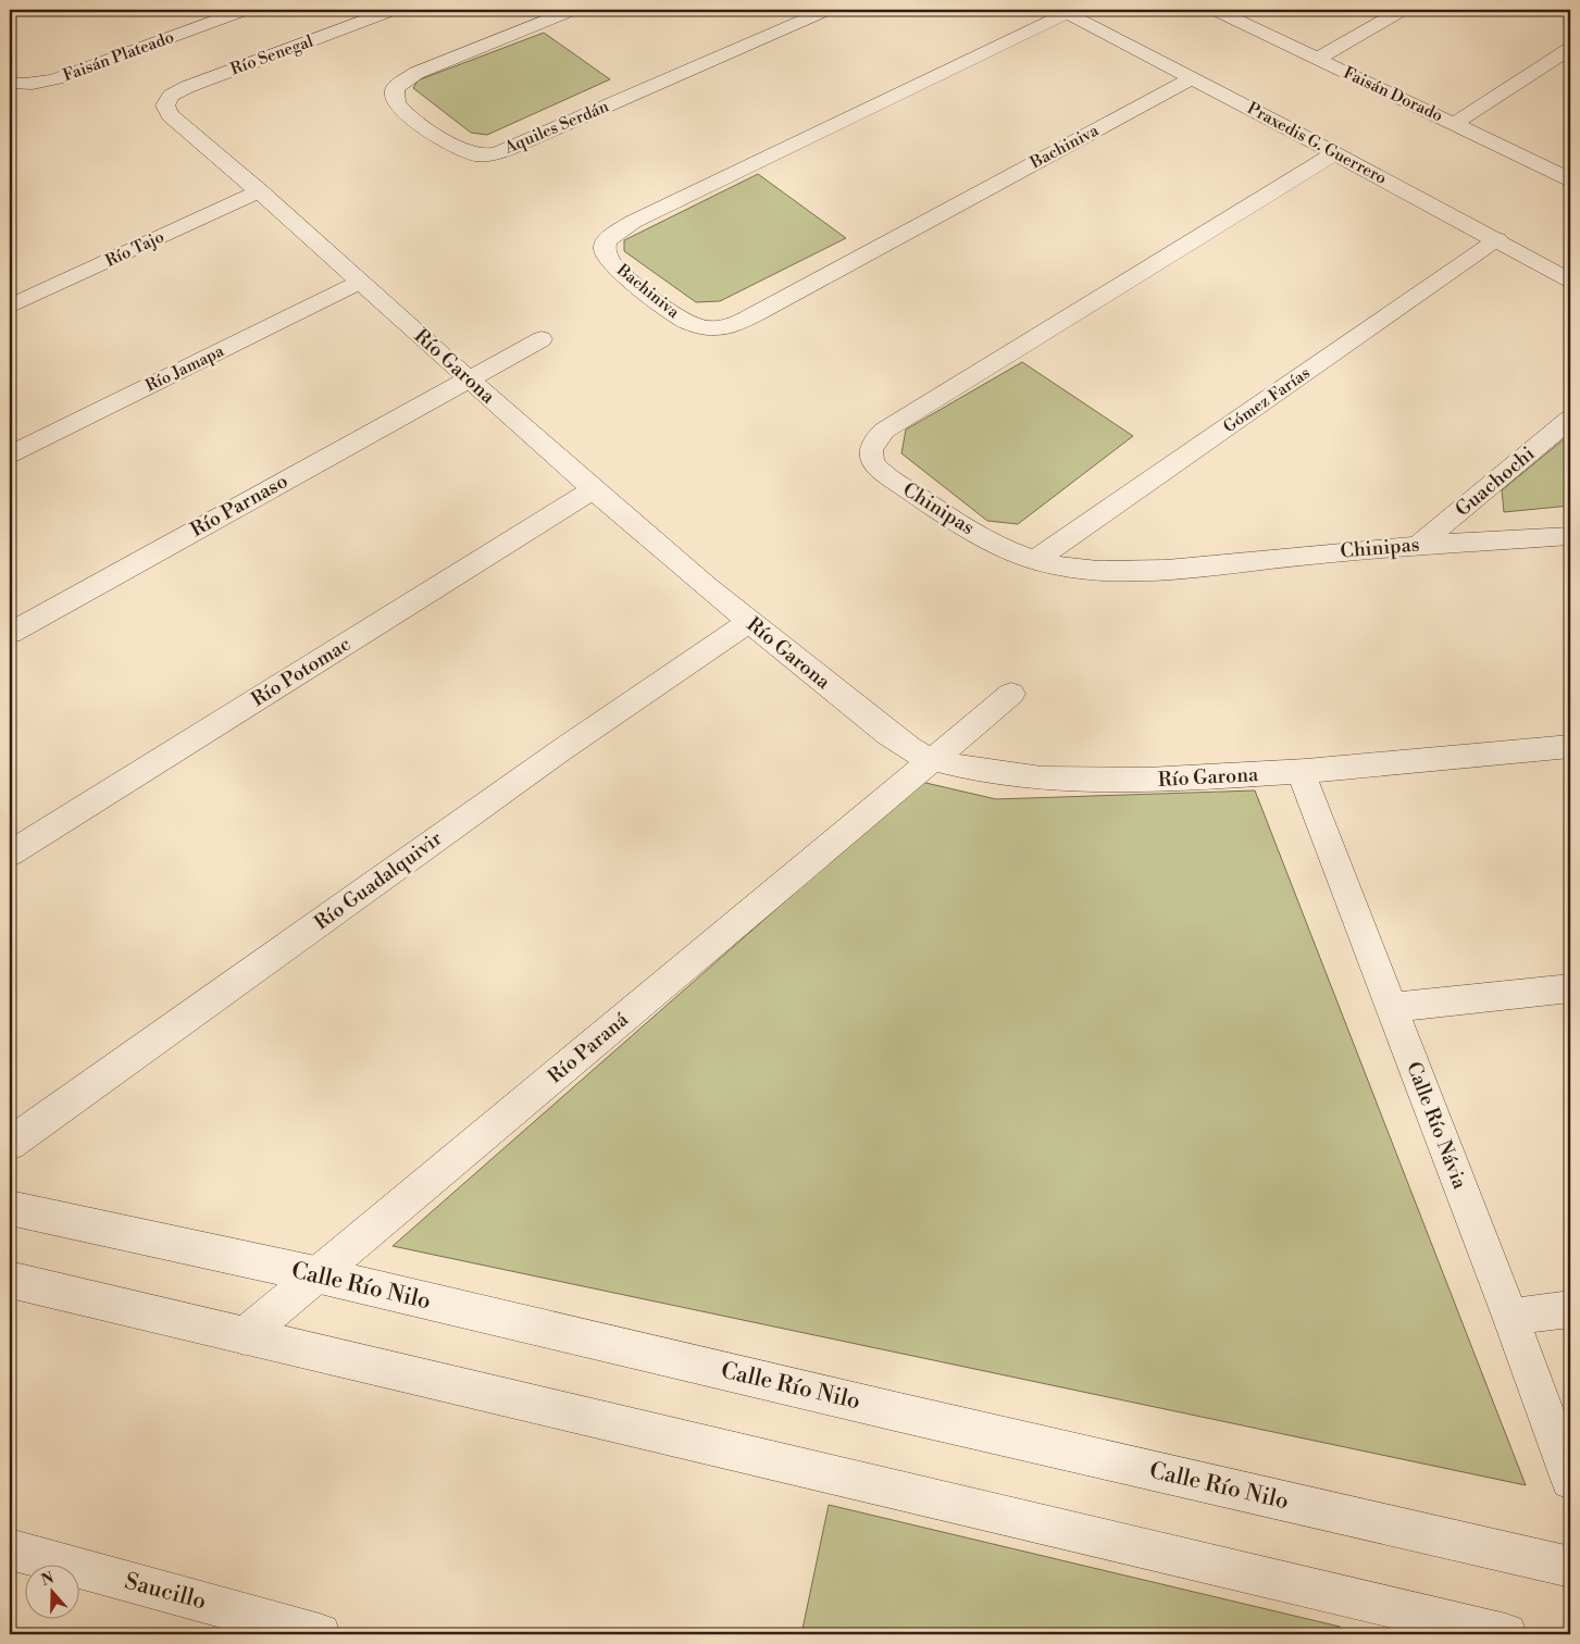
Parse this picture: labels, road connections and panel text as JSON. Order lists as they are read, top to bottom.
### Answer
{
  "streets": {
    "street": [
      "Río Senegal",
      "Faisán Plateado",
      "Faisán Dorado",
      "Aquiles Serdán",
      "Praxedis G. Guerrero",
      "Bachiniva",
      "Río Tajo",
      "Río Garona",
      "Río Jamapa",
      "Gómez Farías",
      "Guachochi",
      "Río Parnaso",
      "Chinipas",
      "Río Potomac",
      "Río Guadalquivir",
      "Río Paraná",
      "Calle Río Návia",
      "Calle Río Nilo",
      "Saucillo"
    ]
  },
  "crossings": [
    ["Río Senegal", "Río Garona"],
    ["Praxedis G. Guerrero", "Bachiniva"],
    ["Praxedis G. Guerrero", "Gómez Farías"],
    ["Praxedis G. Guerrero", "Chinipas"],
    ["Río Tajo", "Río Garona"],
    ["Río Garona", "Río Jamapa"],
    ["Río Garona", "Río Parnaso"],
    ["Río Garona", "Río Potomac"],
    ["Río Garona", "Río Guadalquivir"],
    ["Río Garona", "Río Paraná"],
    ["Río Garona", "Calle Río Návia"],
    ["Gómez Farías", "Chinipas"],
    ["Guachochi", "Chinipas"],
    ["Río Paraná", "Calle Río Nilo"]
  ],
  "north": "top"
}
